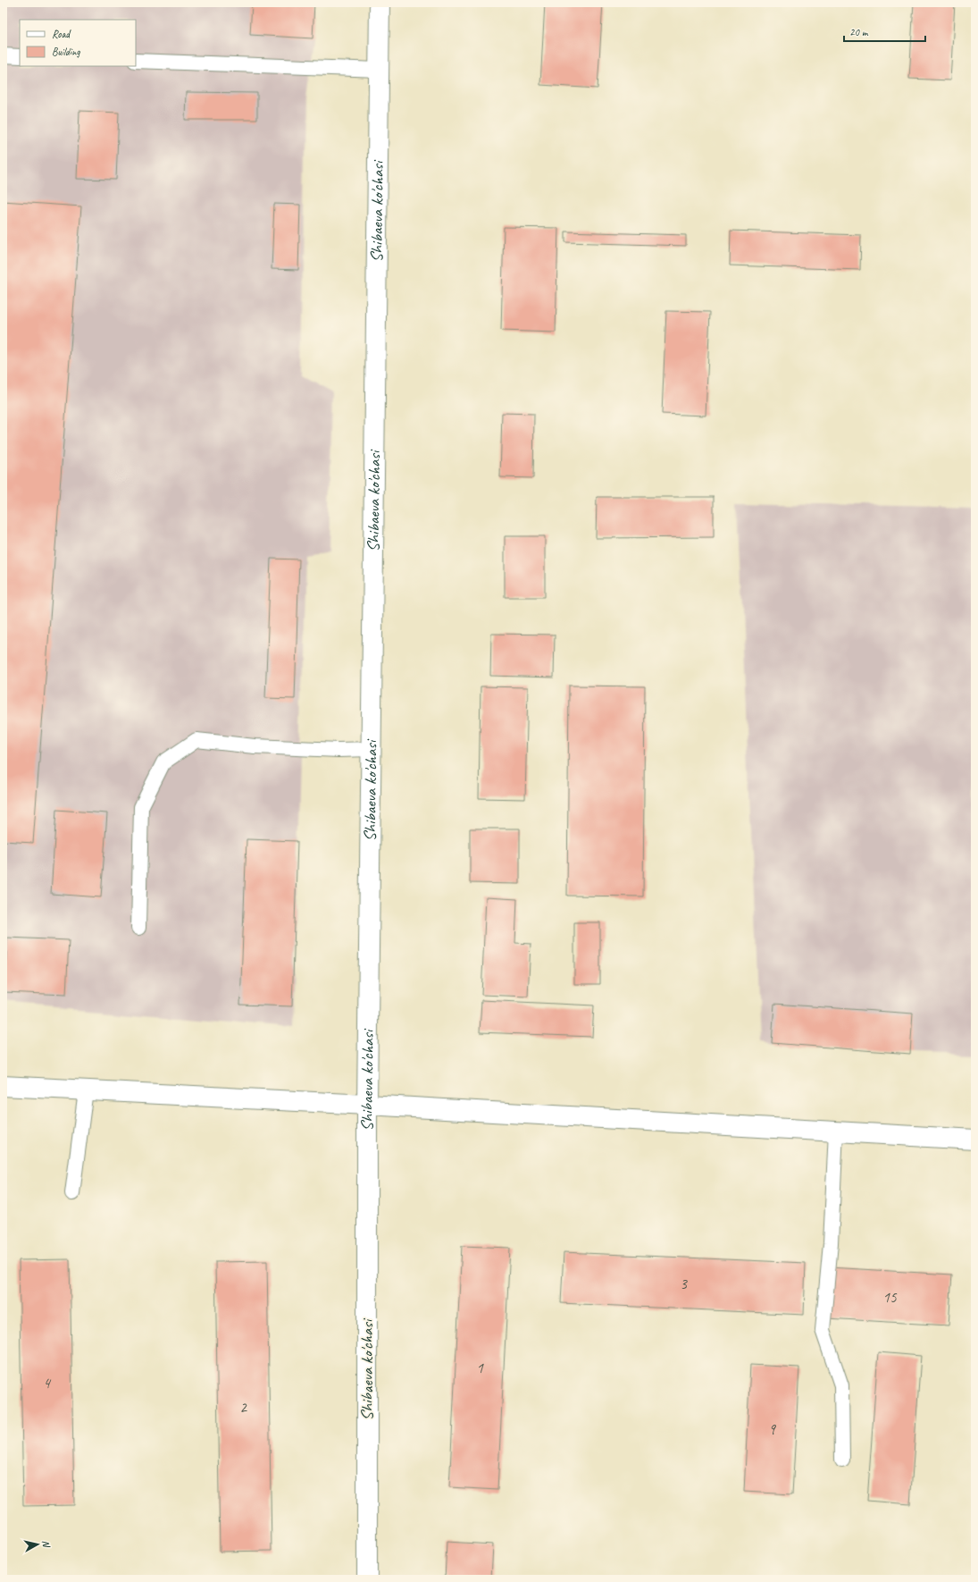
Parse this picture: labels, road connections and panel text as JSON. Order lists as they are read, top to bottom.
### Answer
{
  "streets": {
    "street": ["Shibaeva ko'chasi"]
  },
  "house_numbers": [
    "3",
    "15",
    "1",
    "4",
    "2",
    "9"
  ],
  "legend": ["Road", "Building"],
  "scale_bar": "20 m",
  "north": "right"
}
